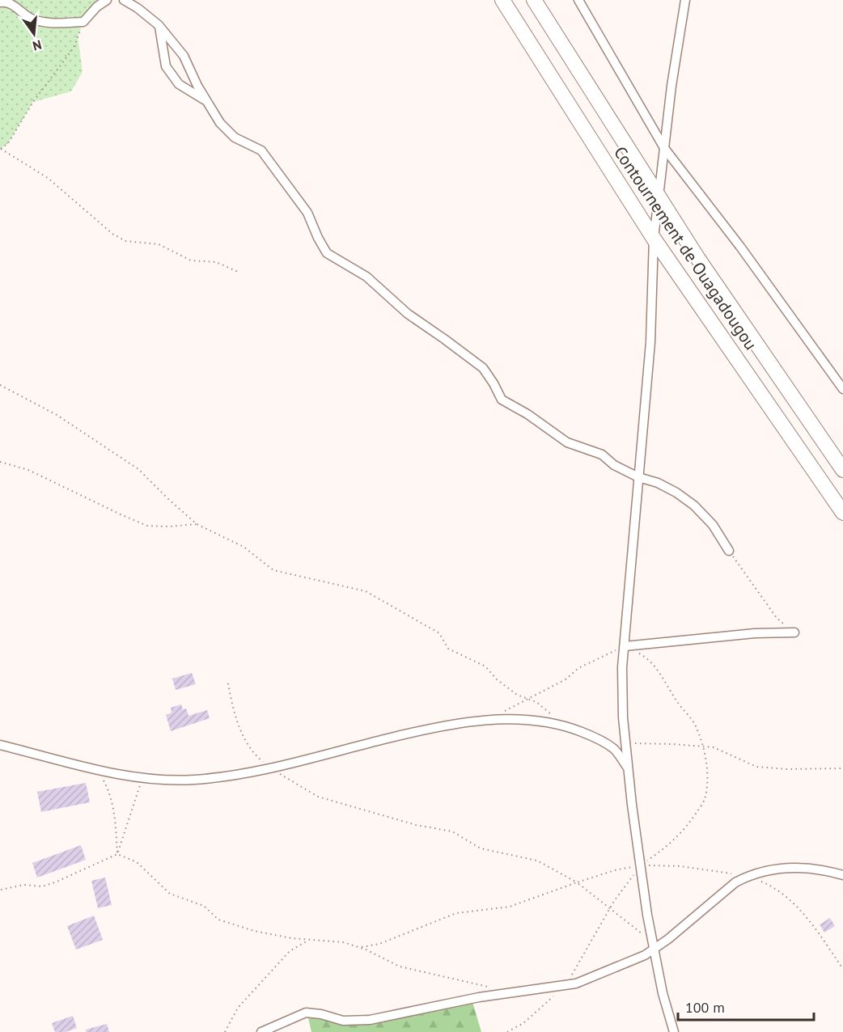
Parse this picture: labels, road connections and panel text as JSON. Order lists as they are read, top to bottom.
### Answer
{
  "streets": {
    "highway": ["Contournement de Ouagadougou"]
  },
  "scale_bar": "100 m",
  "north": "bottom"
}
